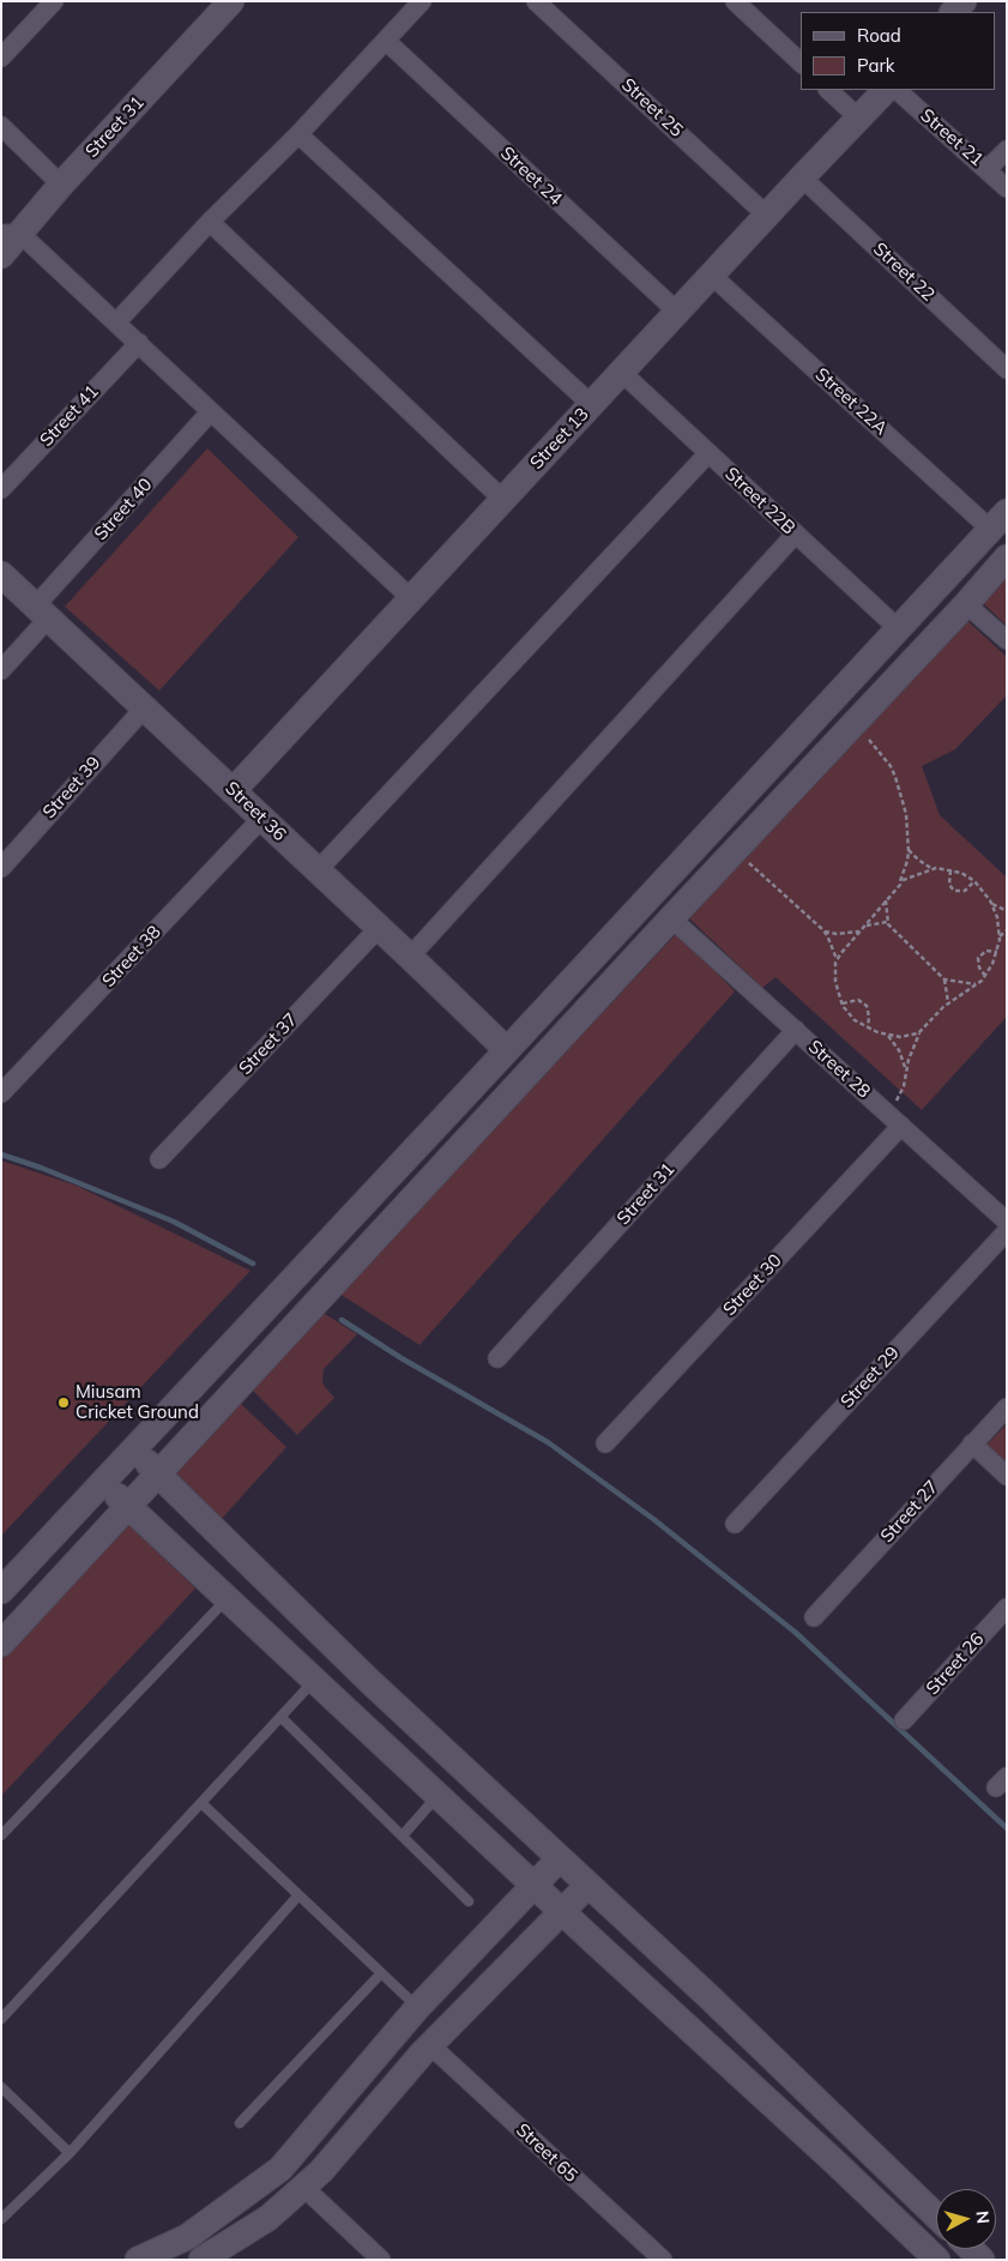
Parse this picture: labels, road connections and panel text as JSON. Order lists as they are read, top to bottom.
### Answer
{
  "streets": {
    "street": [
      "Street 25",
      "Street 31",
      "Street 21",
      "Street 24",
      "Street 22",
      "Street 22A",
      "Street 41",
      "Street 13",
      "Street 22B",
      "Street 40",
      "Street 39",
      "Street 36",
      "Street 38",
      "Street 37",
      "Street 28",
      "Street 30",
      "Street 29",
      "Street 27",
      "Street 26",
      "Street 65"
    ]
  },
  "crossings": [
    ["Street 25", "Street 13"],
    ["Street 31", "Street 28"],
    ["Street 24", "Street 13"],
    ["Street 22", "Street 13"],
    ["Street 22A", "Street 13"],
    ["Street 13", "Street 22B"],
    ["Street 13", "Street 36"],
    ["Street 40", "Street 36"],
    ["Street 39", "Street 36"],
    ["Street 36", "Street 38"],
    ["Street 36", "Street 37"],
    ["Street 28", "Street 30"]
  ],
  "places": ["Miusam Cricket Ground"],
  "legend": ["Road", "Park"],
  "north": "right"
}
